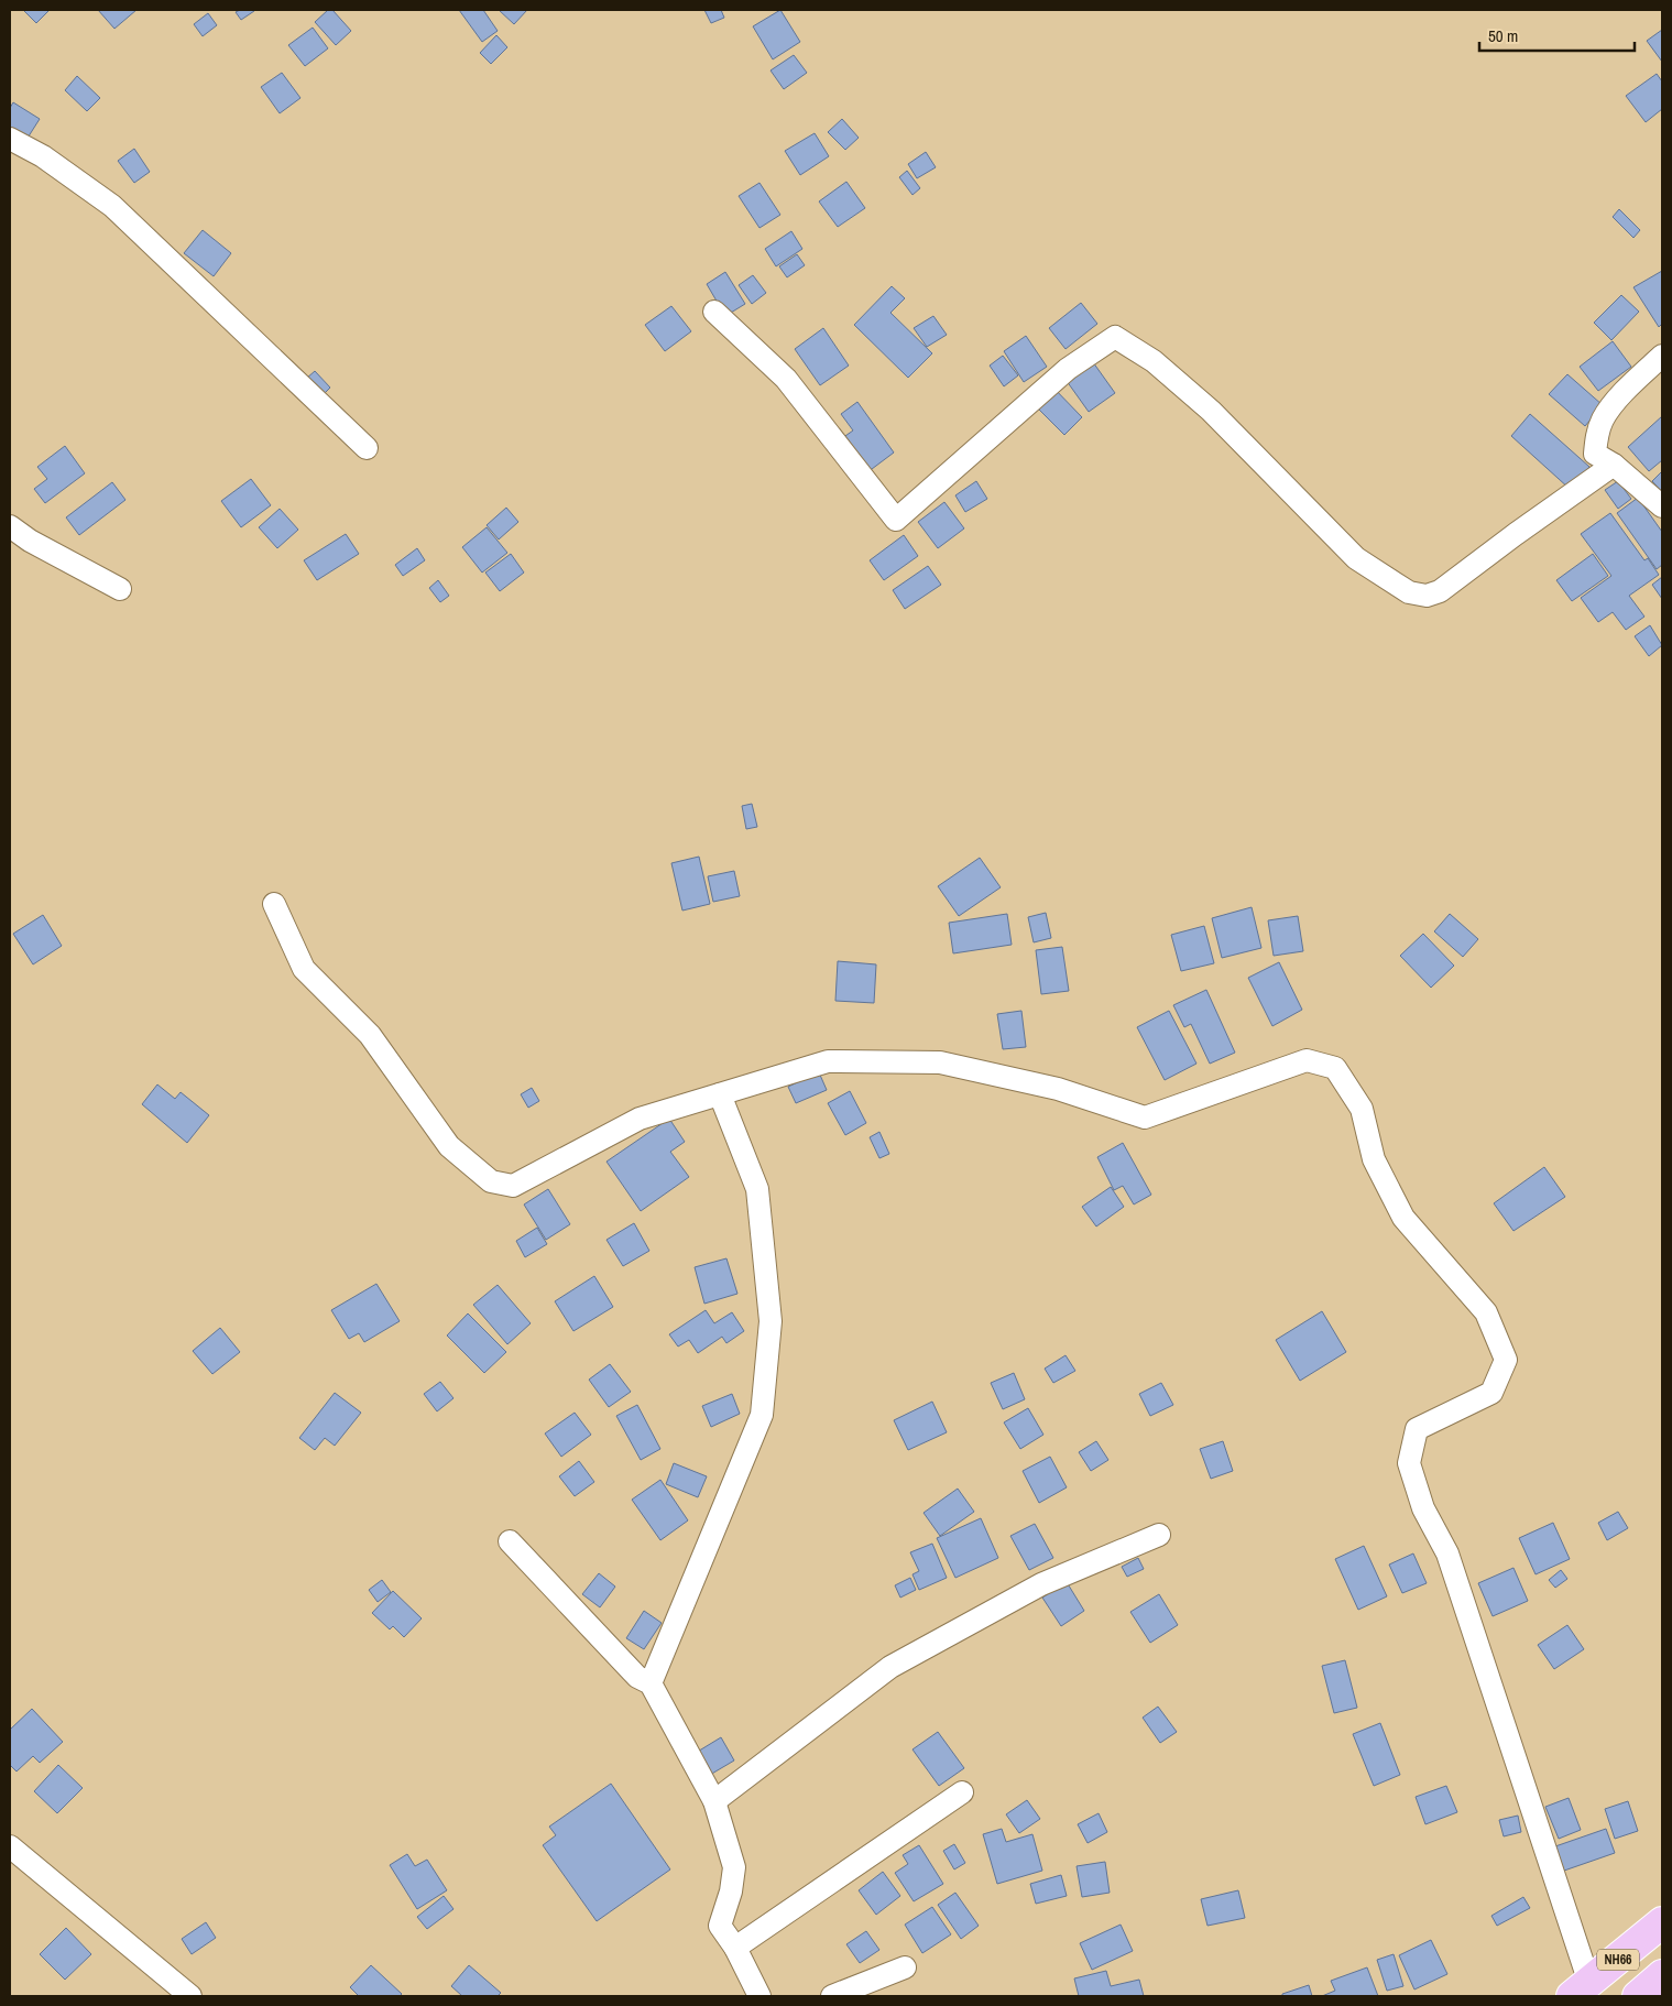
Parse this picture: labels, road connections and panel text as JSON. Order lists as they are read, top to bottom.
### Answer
{
  "streets": {
    "highway": ["NH66"]
  },
  "scale_bar": "50 m"
}
